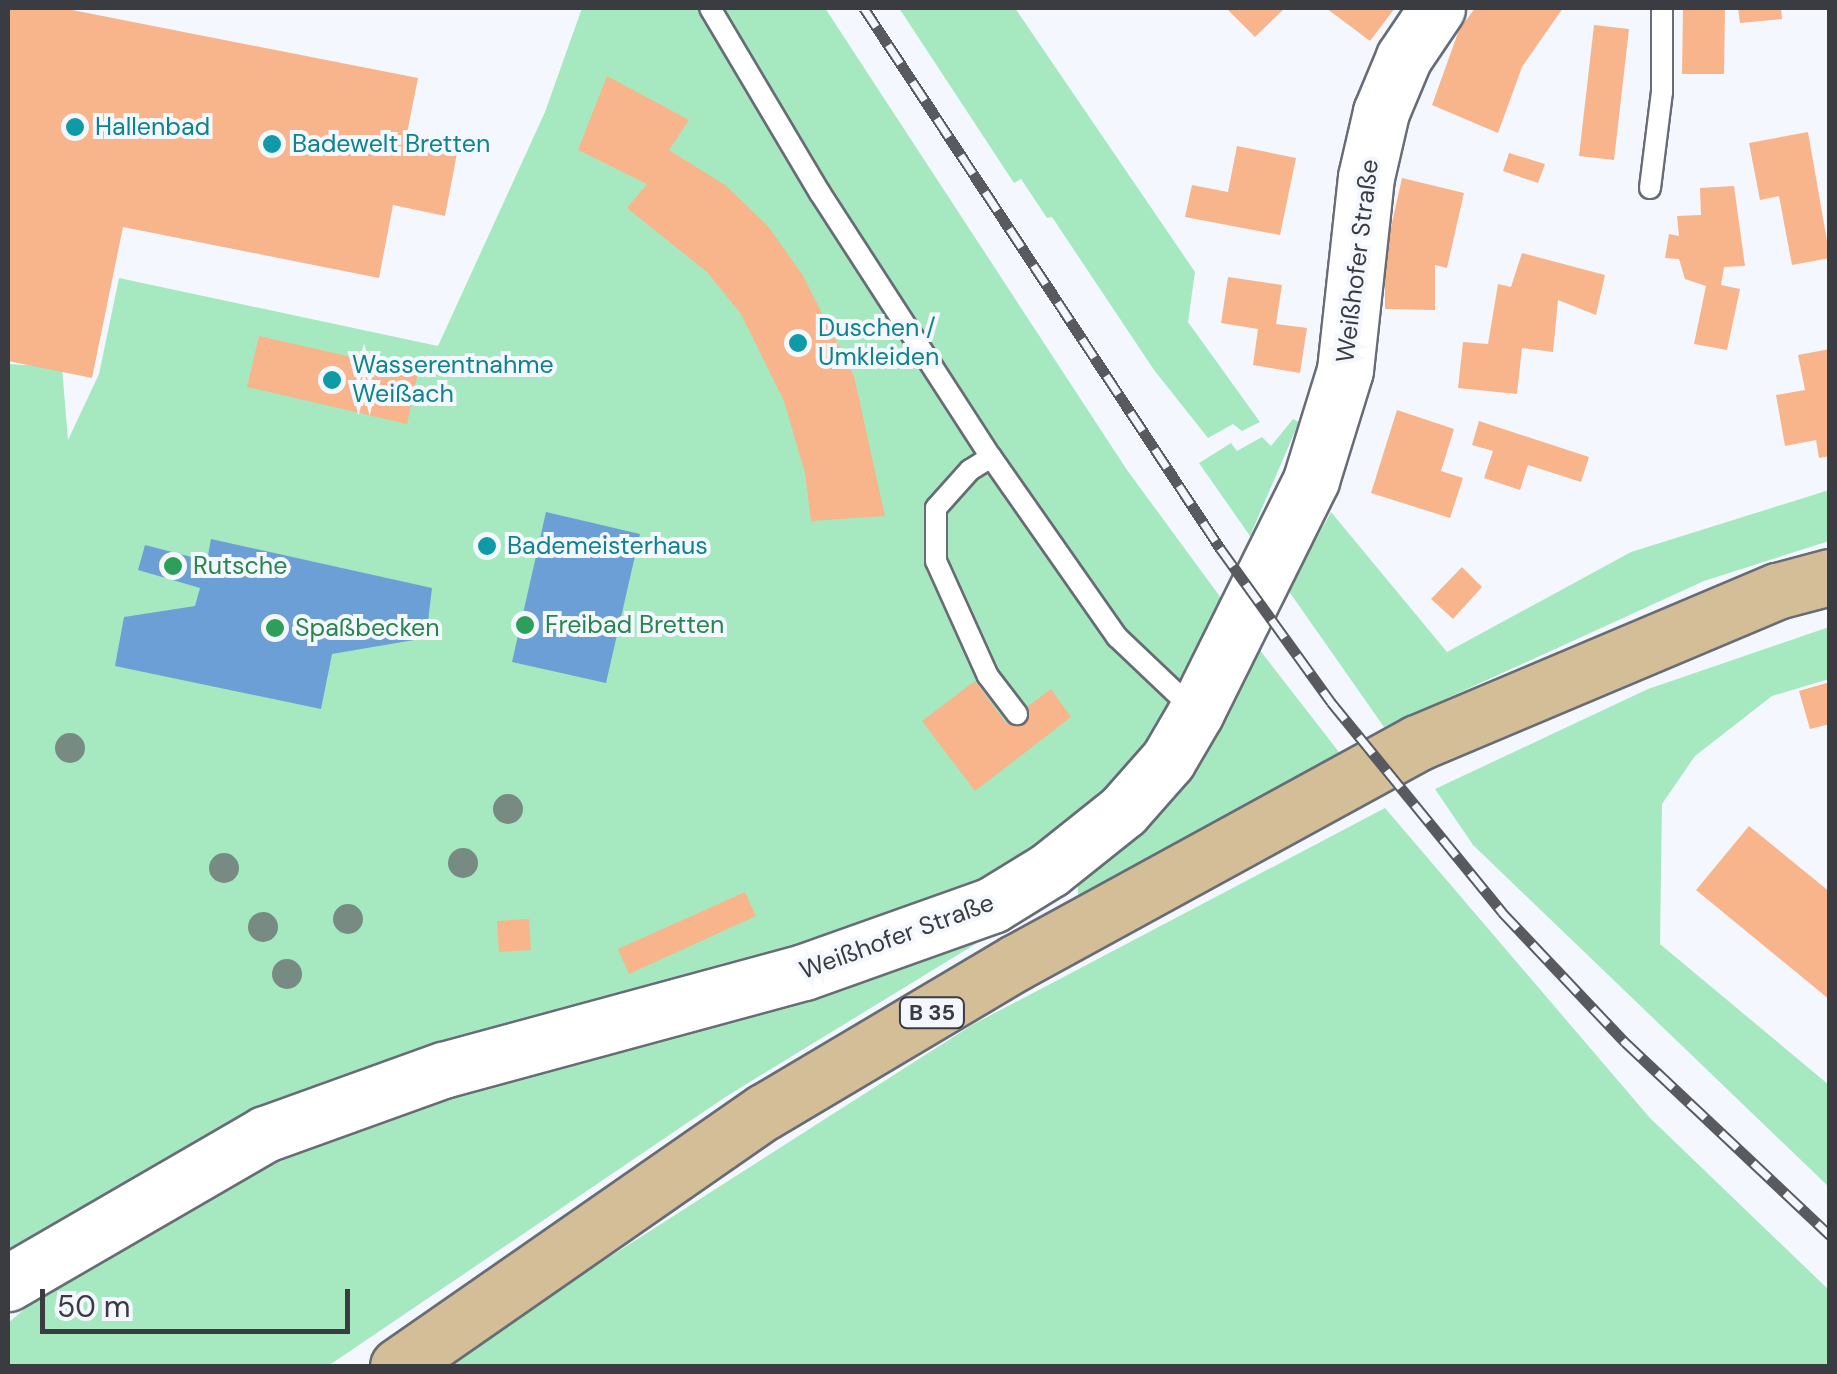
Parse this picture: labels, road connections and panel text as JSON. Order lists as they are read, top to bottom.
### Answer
{
  "streets": {
    "main road": ["Weißhofer Straße", "B 35"]
  },
  "places": [
    "Hallenbad",
    "Badewelt Bretten",
    "Duschen / Umkleiden",
    "Wasserentnahme Weißach",
    "Bademeisterhaus",
    "Rutsche",
    "Freibad Bretten",
    "Spaßbecken"
  ],
  "scale_bar": "50 m"
}
